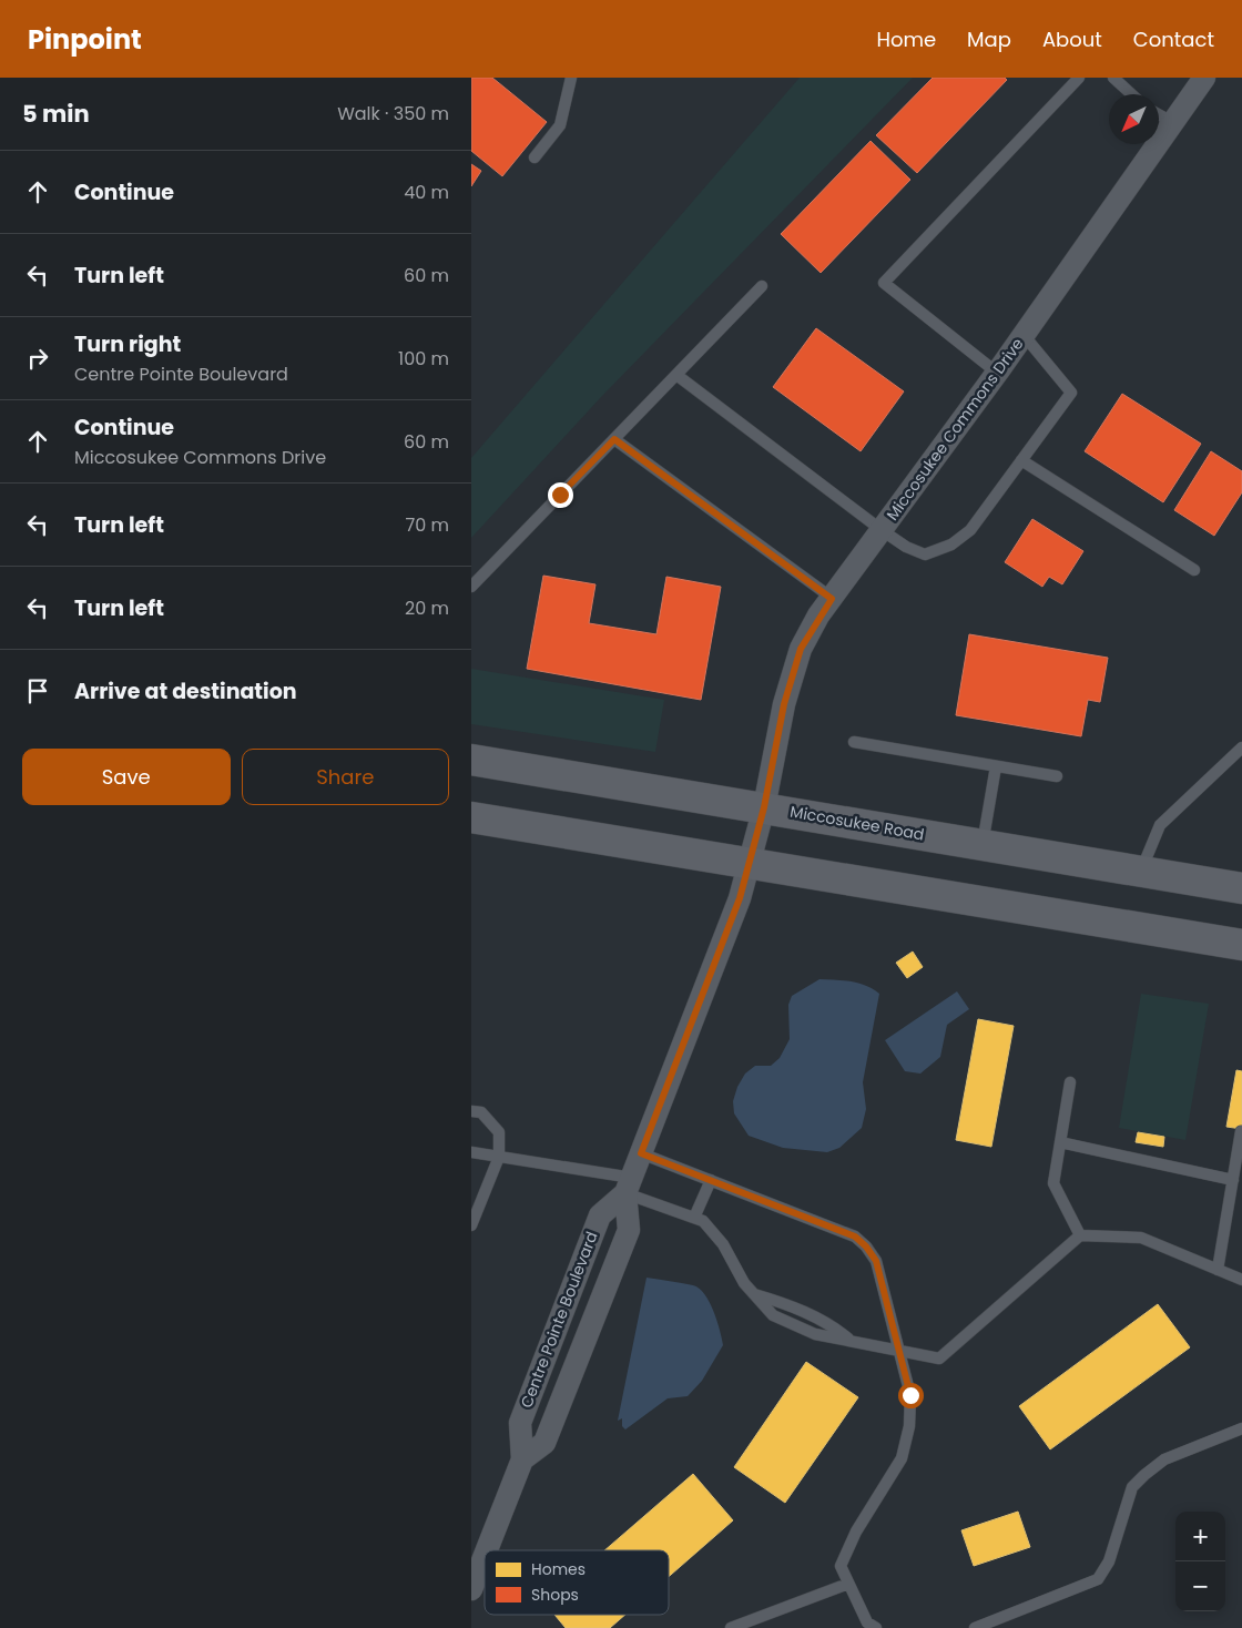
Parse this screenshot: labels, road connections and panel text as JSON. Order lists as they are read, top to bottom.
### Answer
{
  "streets": {
    "street": ["Miccosukee Commons Drive", "Miccosukee Road", "Centre Pointe Boulevard"]
  },
  "crossings": [
    ["Miccosukee Commons Drive", "Miccosukee Road"],
    ["Miccosukee Commons Drive", "Centre Pointe Boulevard"],
    ["Miccosukee Road", "Centre Pointe Boulevard"]
  ],
  "legend": ["Homes", "Shops"],
  "north": "bottom left",
  "page": {
    "header": "Pinpoint",
    "nav": [
      "Home",
      "Map",
      "About",
      "Contact"
    ],
    "heading": ["5 min", "Walk · 350 m"],
    "list": [
      ["Continue", "40 m"],
      ["Turn left", "60 m"],
      ["Turn right", "Centre Pointe Boulevard", "100 m"],
      ["Continue", "Miccosukee Commons Drive", "60 m"],
      ["Turn left", "70 m"],
      ["Turn left", "20 m"],
      "Arrive at destination"
    ],
    "buttons": ["Save", "Share"],
    "map_buttons": ["+", "−"]
  }
}
